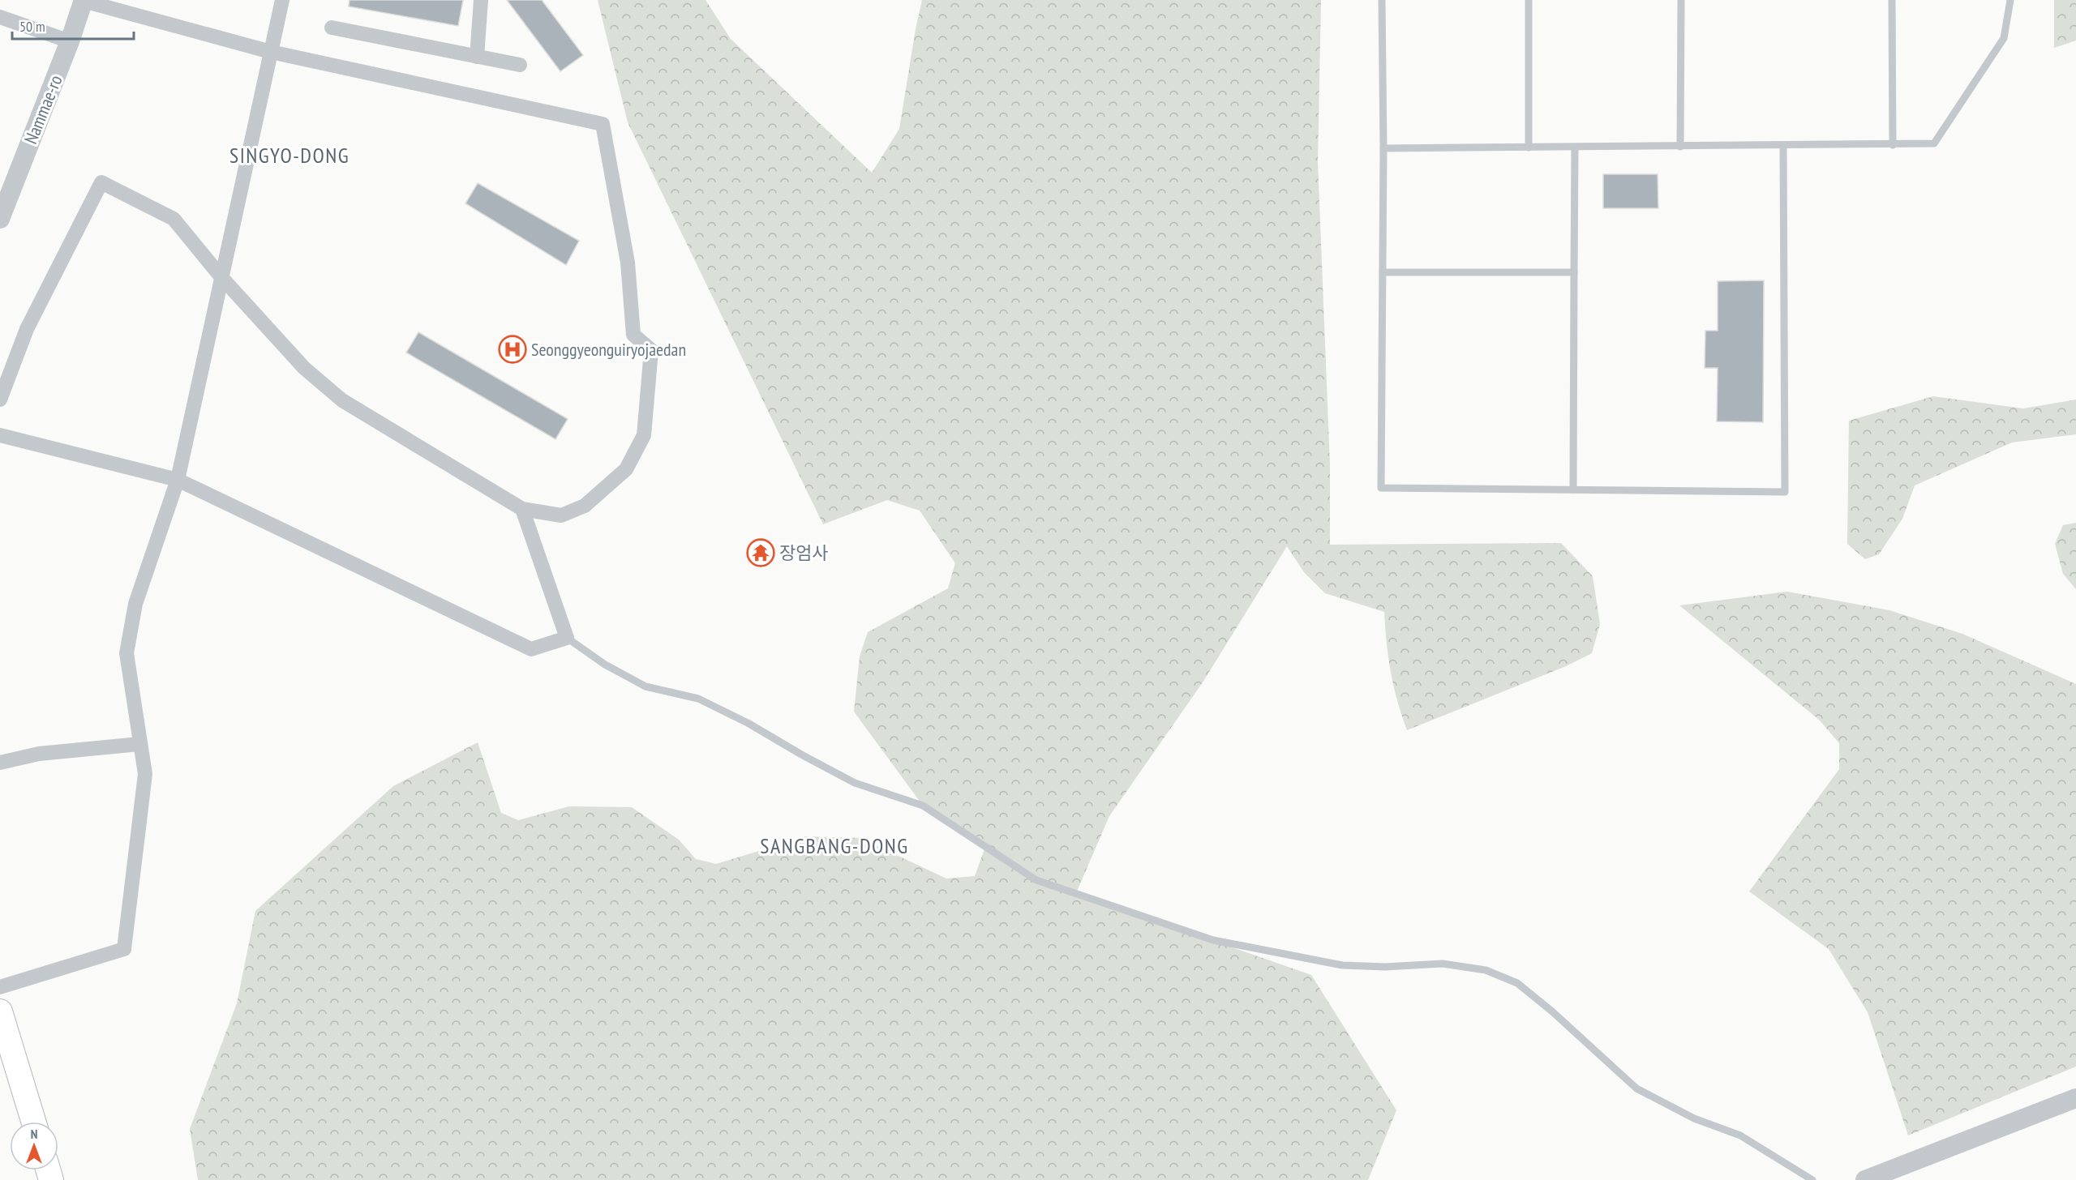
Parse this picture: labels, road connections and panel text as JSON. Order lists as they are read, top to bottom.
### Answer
{
  "streets": {
    "street": ["Nammae-ro"]
  },
  "districts": ["SINGYO-DONG", "SANGBANG-DONG"],
  "places": {
    "hospital": ["Seonggyeonguiryojaedan"],
    "temple": ["장엄사"]
  },
  "scale_bar": "50 m",
  "north": "top"
}
